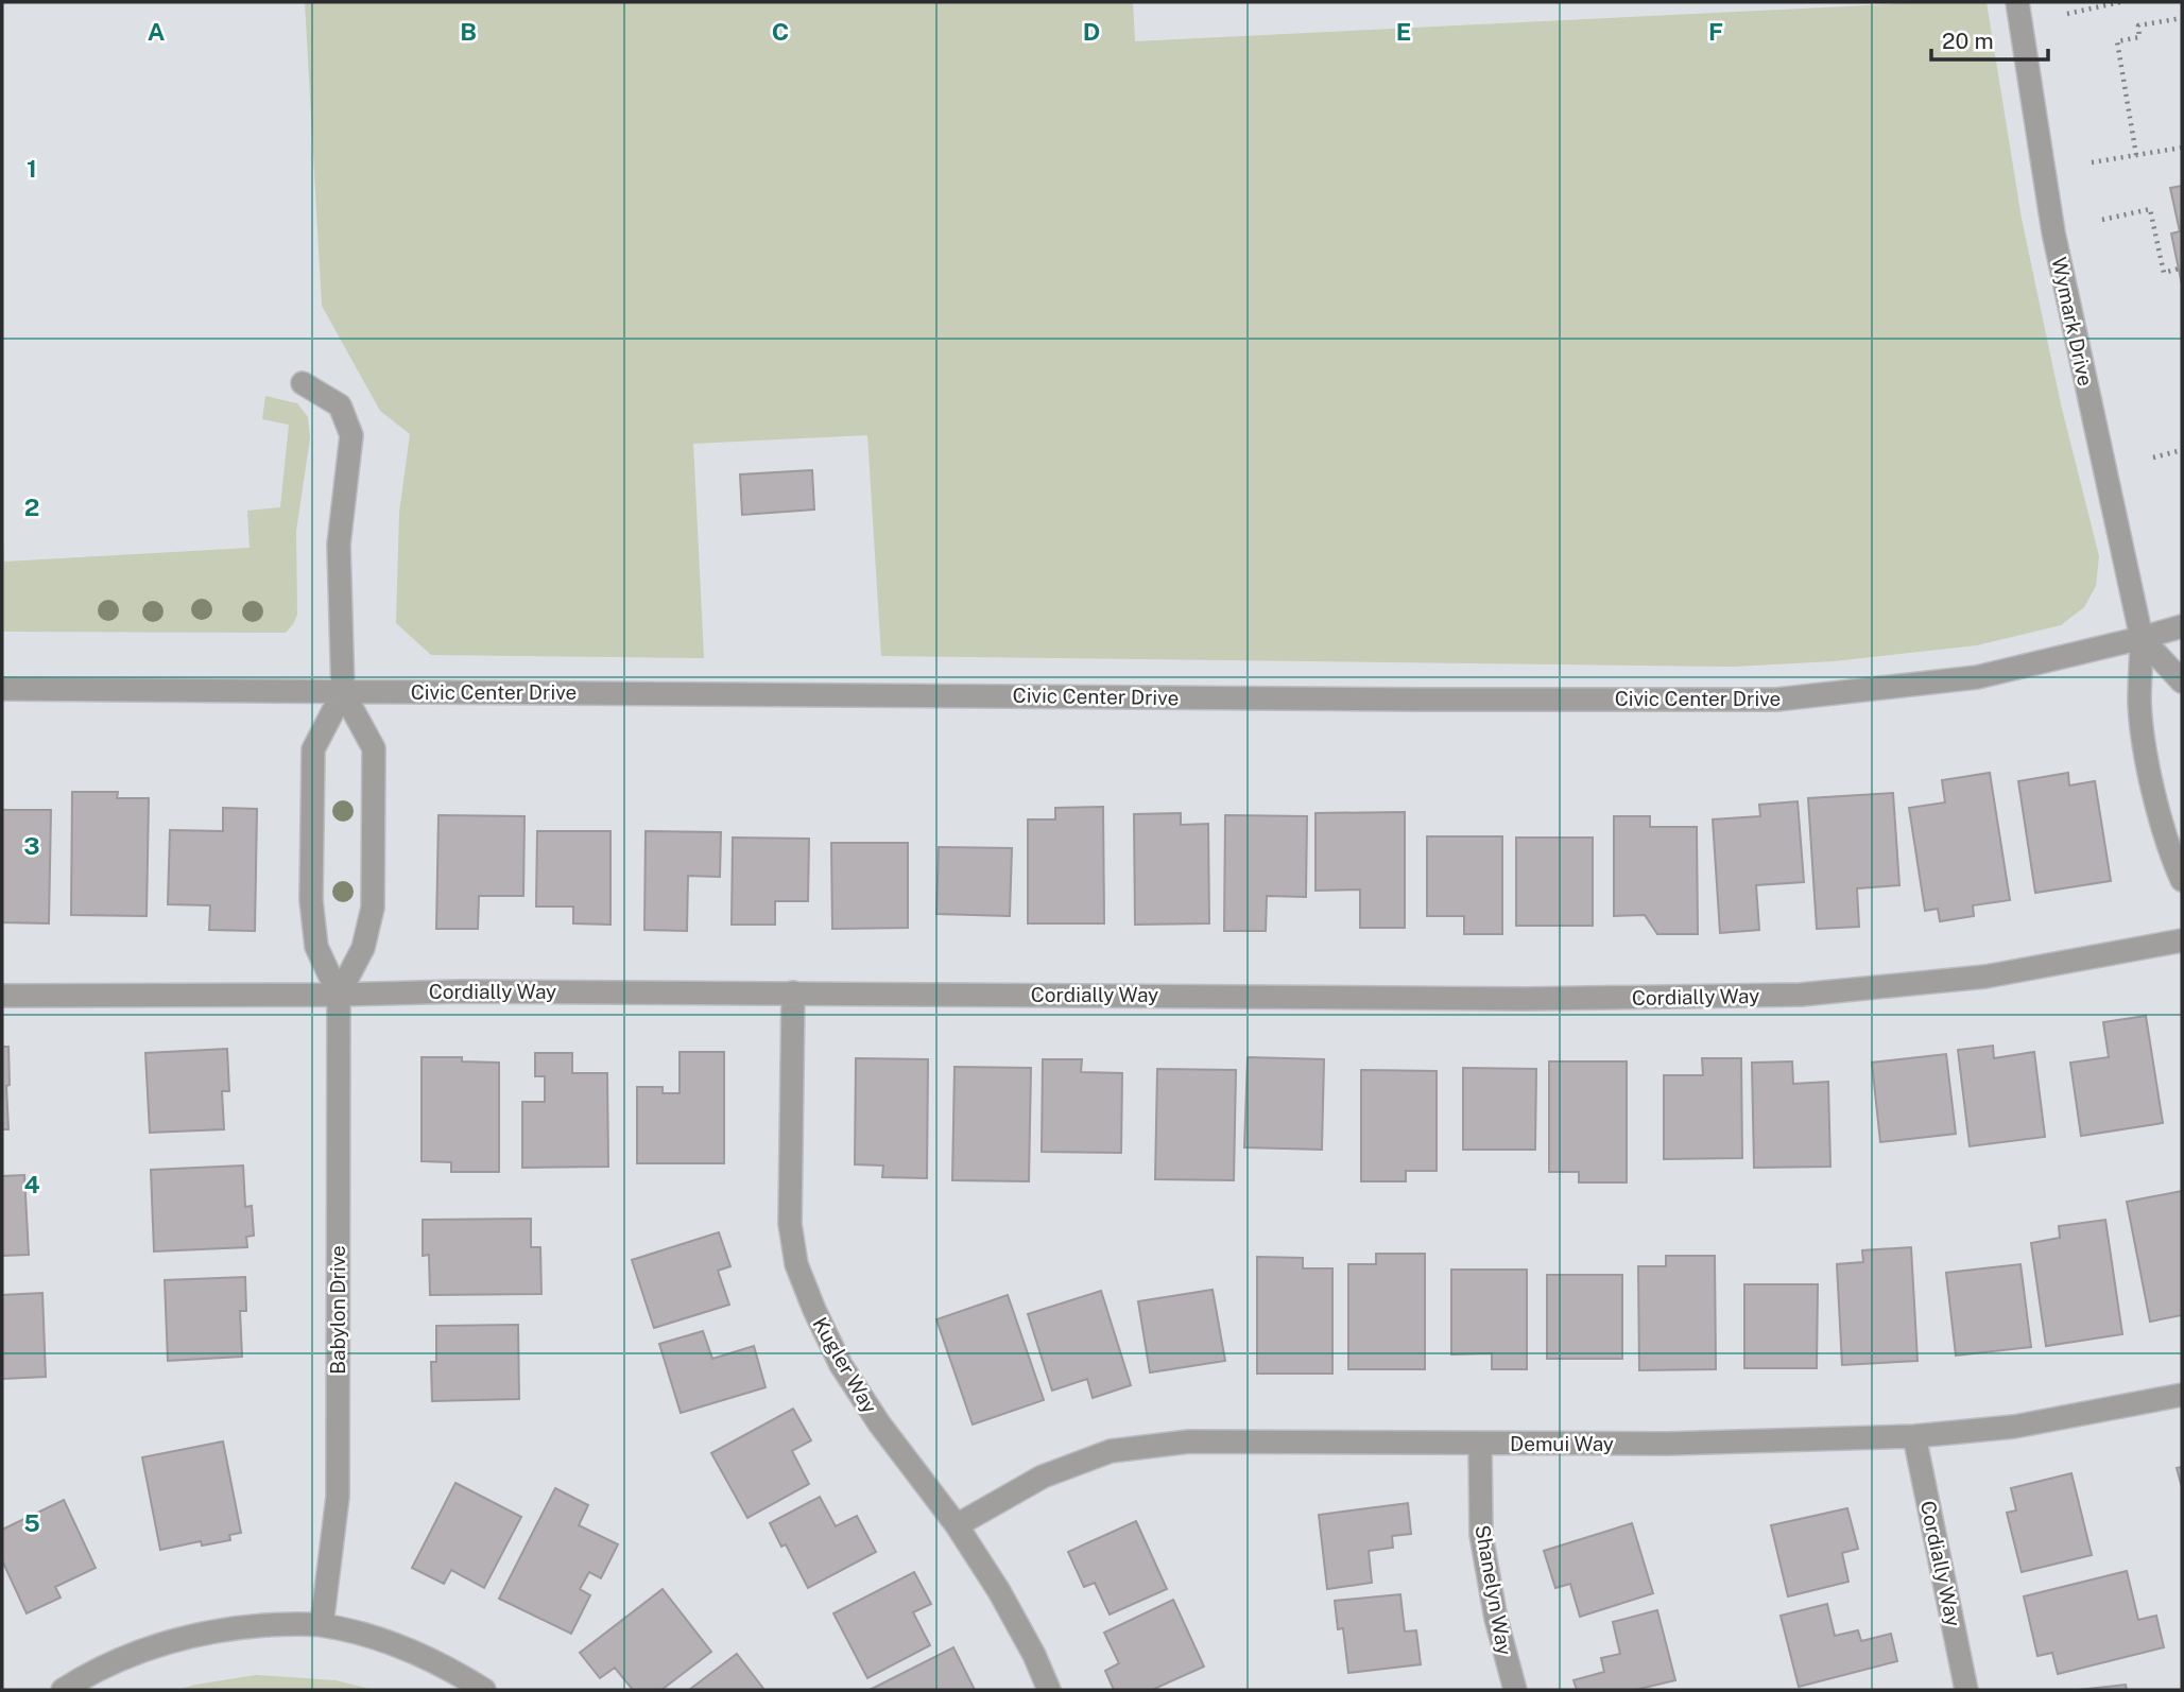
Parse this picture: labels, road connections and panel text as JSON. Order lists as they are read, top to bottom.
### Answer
{
  "streets": {
    "street": [
      "Wymark Drive",
      "Civic Center Drive",
      "Cordially Way",
      "Babylon Drive",
      "Kugler Way",
      "Demui Way",
      "Shanelyn Way"
    ]
  },
  "crossings": [
    ["Wymark Drive", "Civic Center Drive"],
    ["Civic Center Drive", "Babylon Drive"],
    ["Cordially Way", "Babylon Drive"],
    ["Cordially Way", "Kugler Way"],
    ["Cordially Way", "Demui Way"],
    ["Kugler Way", "Demui Way"],
    ["Demui Way", "Shanelyn Way"]
  ],
  "scale_bar": "20 m",
  "grid": {
    "columns": [
      "A",
      "B",
      "C",
      "D",
      "E",
      "F"
    ],
    "rows": [
      "1",
      "2",
      "3",
      "4",
      "5"
    ]
  }
}
